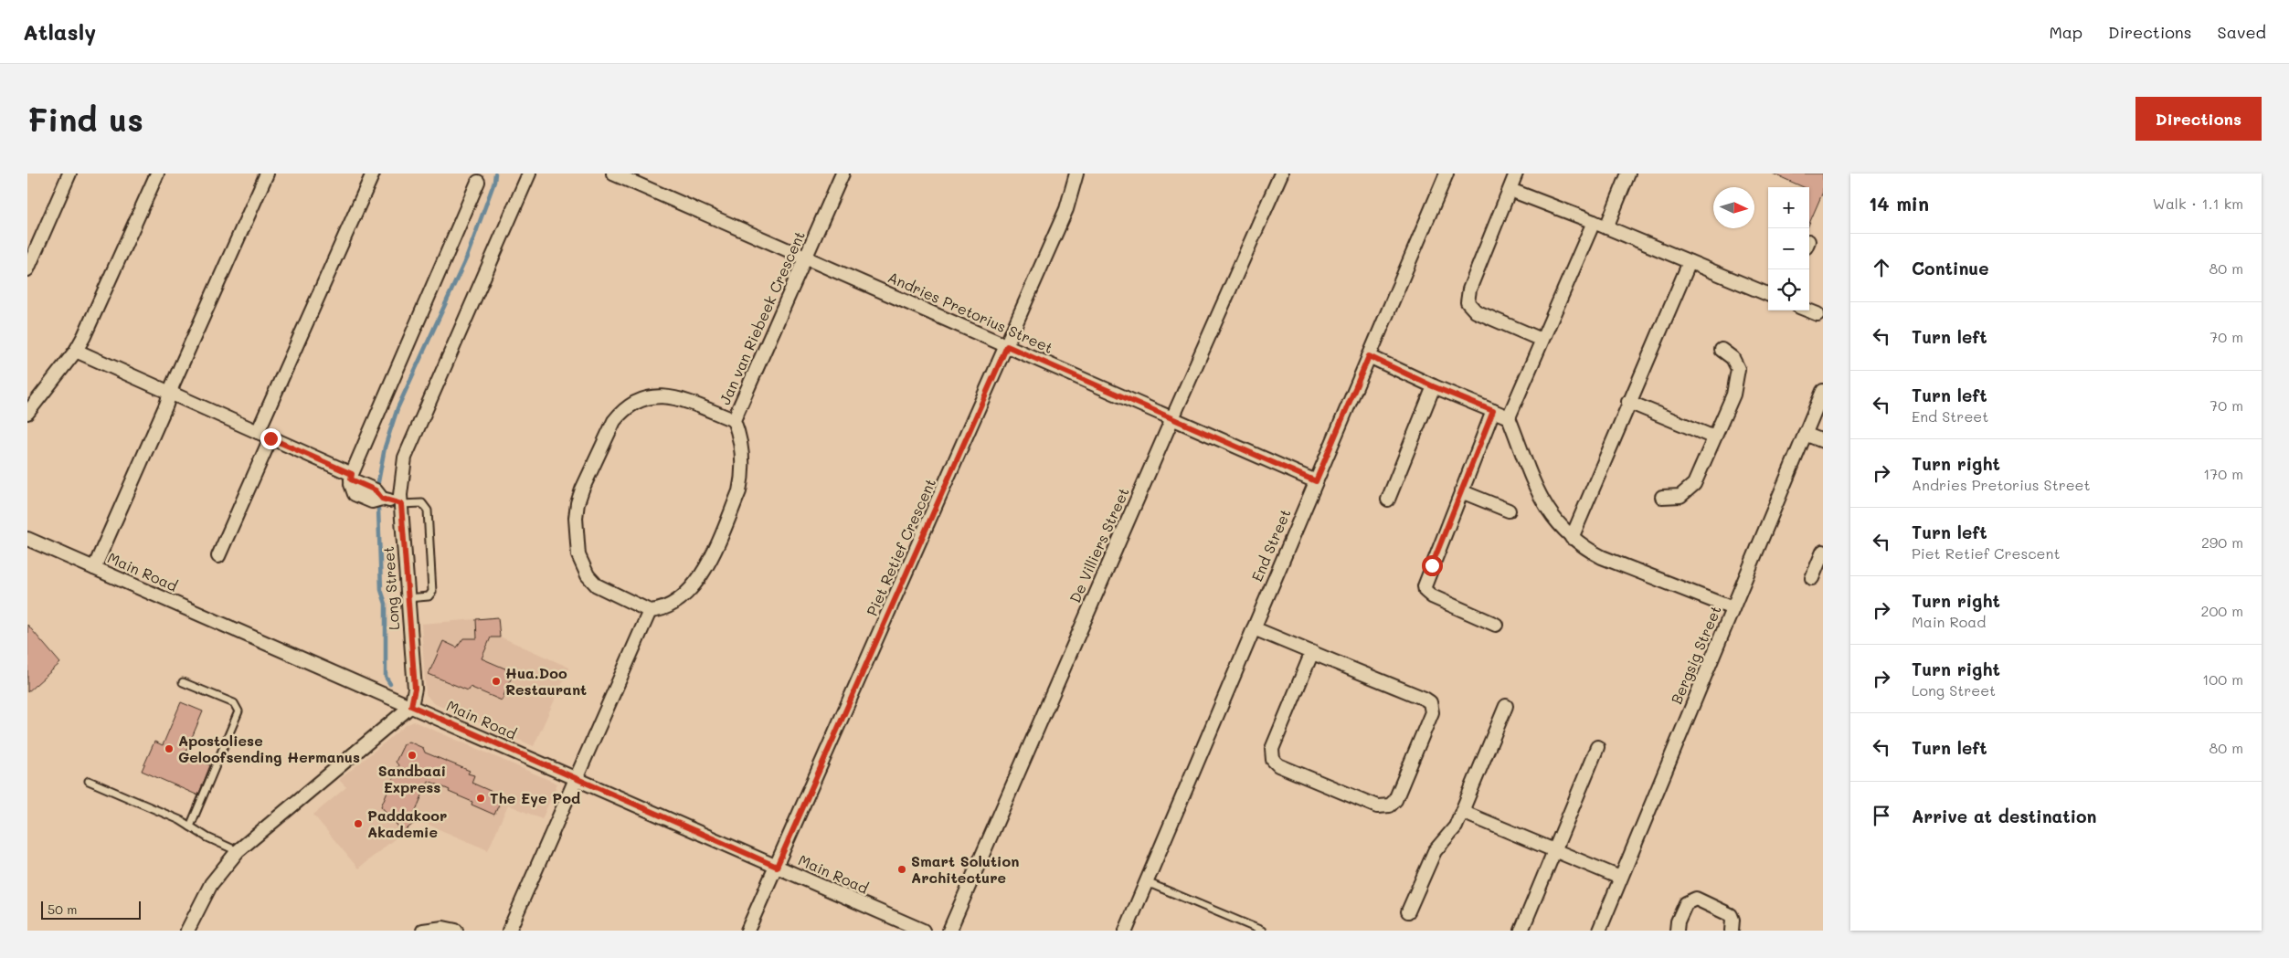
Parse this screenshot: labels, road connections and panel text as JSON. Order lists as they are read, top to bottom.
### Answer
{
  "streets": {
    "street": [
      "Andries Pretorius Street",
      "Jan van Riebeek Crescent",
      "De Villiers Street",
      "End Street",
      "Piet Retief Crescent",
      "Main Road",
      "Long Street",
      "Bergsig Street"
    ]
  },
  "crossings": [
    ["Andries Pretorius Street", "Jan van Riebeek Crescent"],
    ["Andries Pretorius Street", "De Villiers Street"],
    ["Andries Pretorius Street", "End Street"],
    ["Andries Pretorius Street", "Piet Retief Crescent"],
    ["Piet Retief Crescent", "Main Road"],
    ["Main Road", "Long Street"]
  ],
  "places": [
    "Hua.Doo Restaurant",
    "Apostoliese Geloofsending Hermanus",
    "Sandbaai Express",
    "The Eye Pod",
    "Paddakoor Akademie",
    "Smart Solution Architecture"
  ],
  "scale_bar": "50 m",
  "north": "right",
  "page": {
    "header": "Atlasly",
    "nav": ["Map", "Directions", "Saved"],
    "buttons": "Directions",
    "title": "Find us",
    "heading": ["14 min", "Walk · 1.1 km"],
    "map_buttons": ["+", "−"],
    "list": [
      ["Continue", "80 m"],
      ["Turn left", "70 m"],
      ["Turn left", "End Street", "70 m"],
      ["Turn right", "Andries Pretorius Street", "170 m"],
      ["Turn left", "Piet Retief Crescent", "290 m"],
      ["Turn right", "Main Road", "200 m"],
      ["Turn right", "Long Street", "100 m"],
      ["Turn left", "80 m"],
      "Arrive at destination"
    ],
    "scale": "50 m"
  }
}
